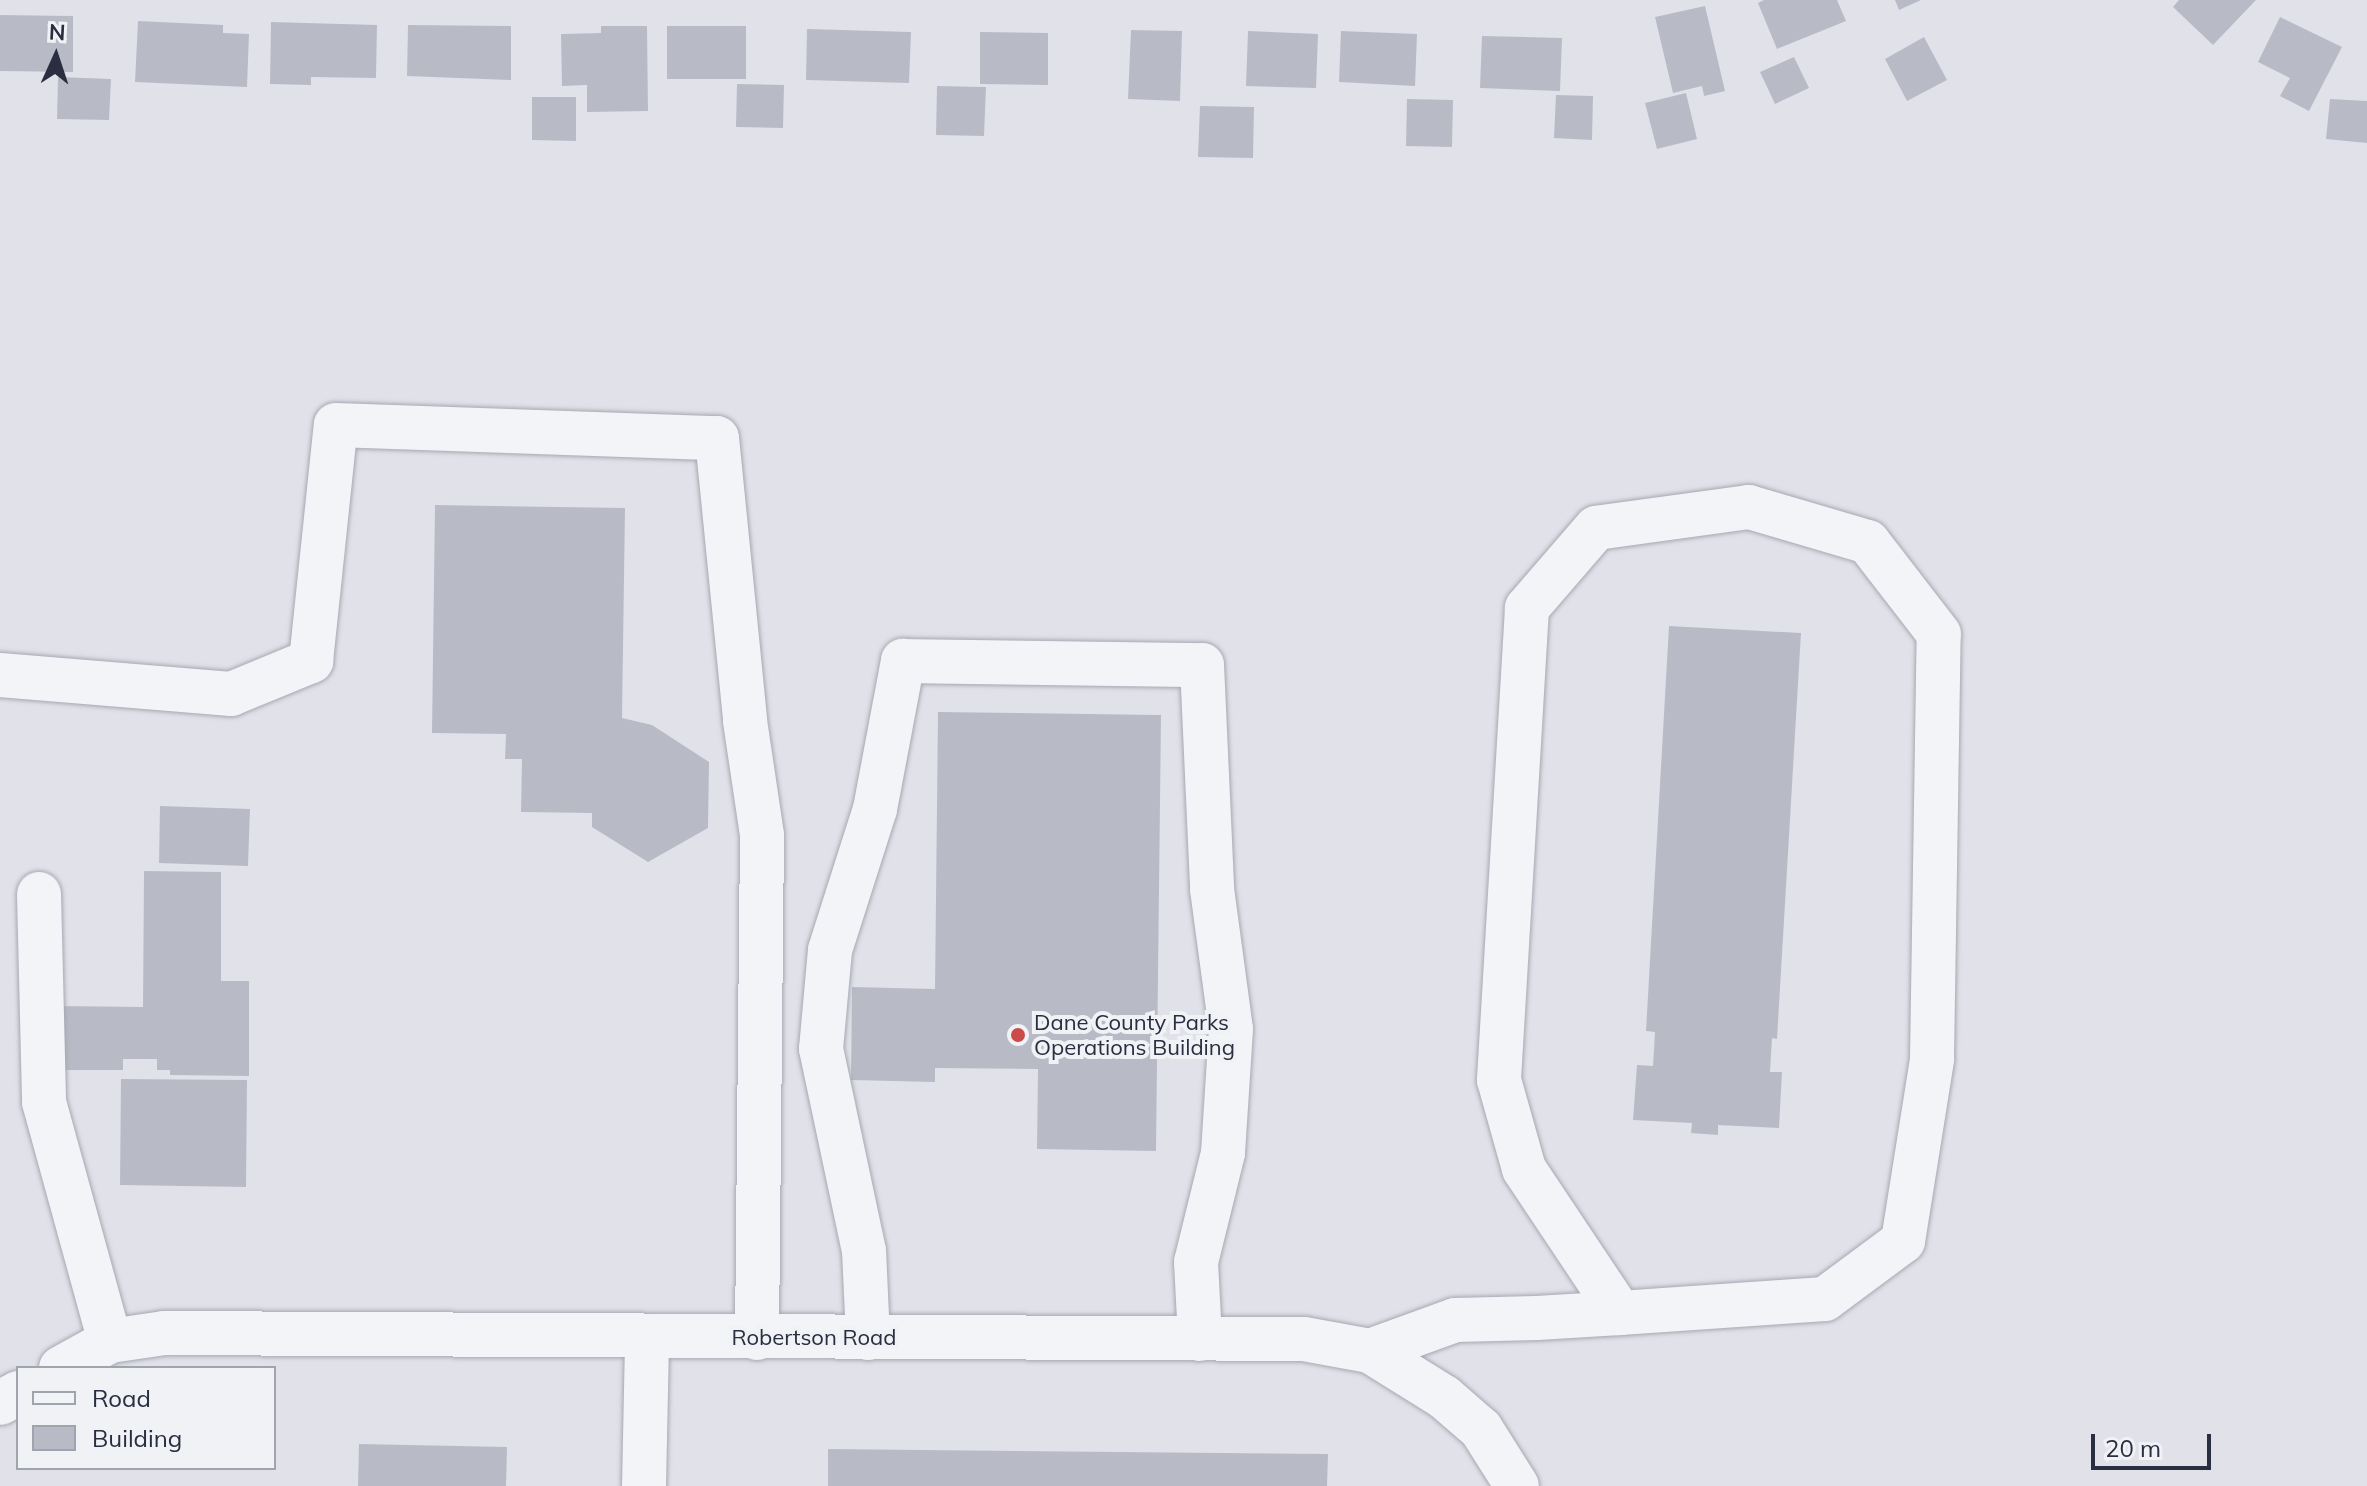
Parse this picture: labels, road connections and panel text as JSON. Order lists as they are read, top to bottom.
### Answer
{
  "streets": {
    "street": ["Robertson Road"]
  },
  "places": ["Dane County Parks Operations Building"],
  "legend": ["Road", "Building"],
  "scale_bar": "20 m",
  "north": "top"
}
